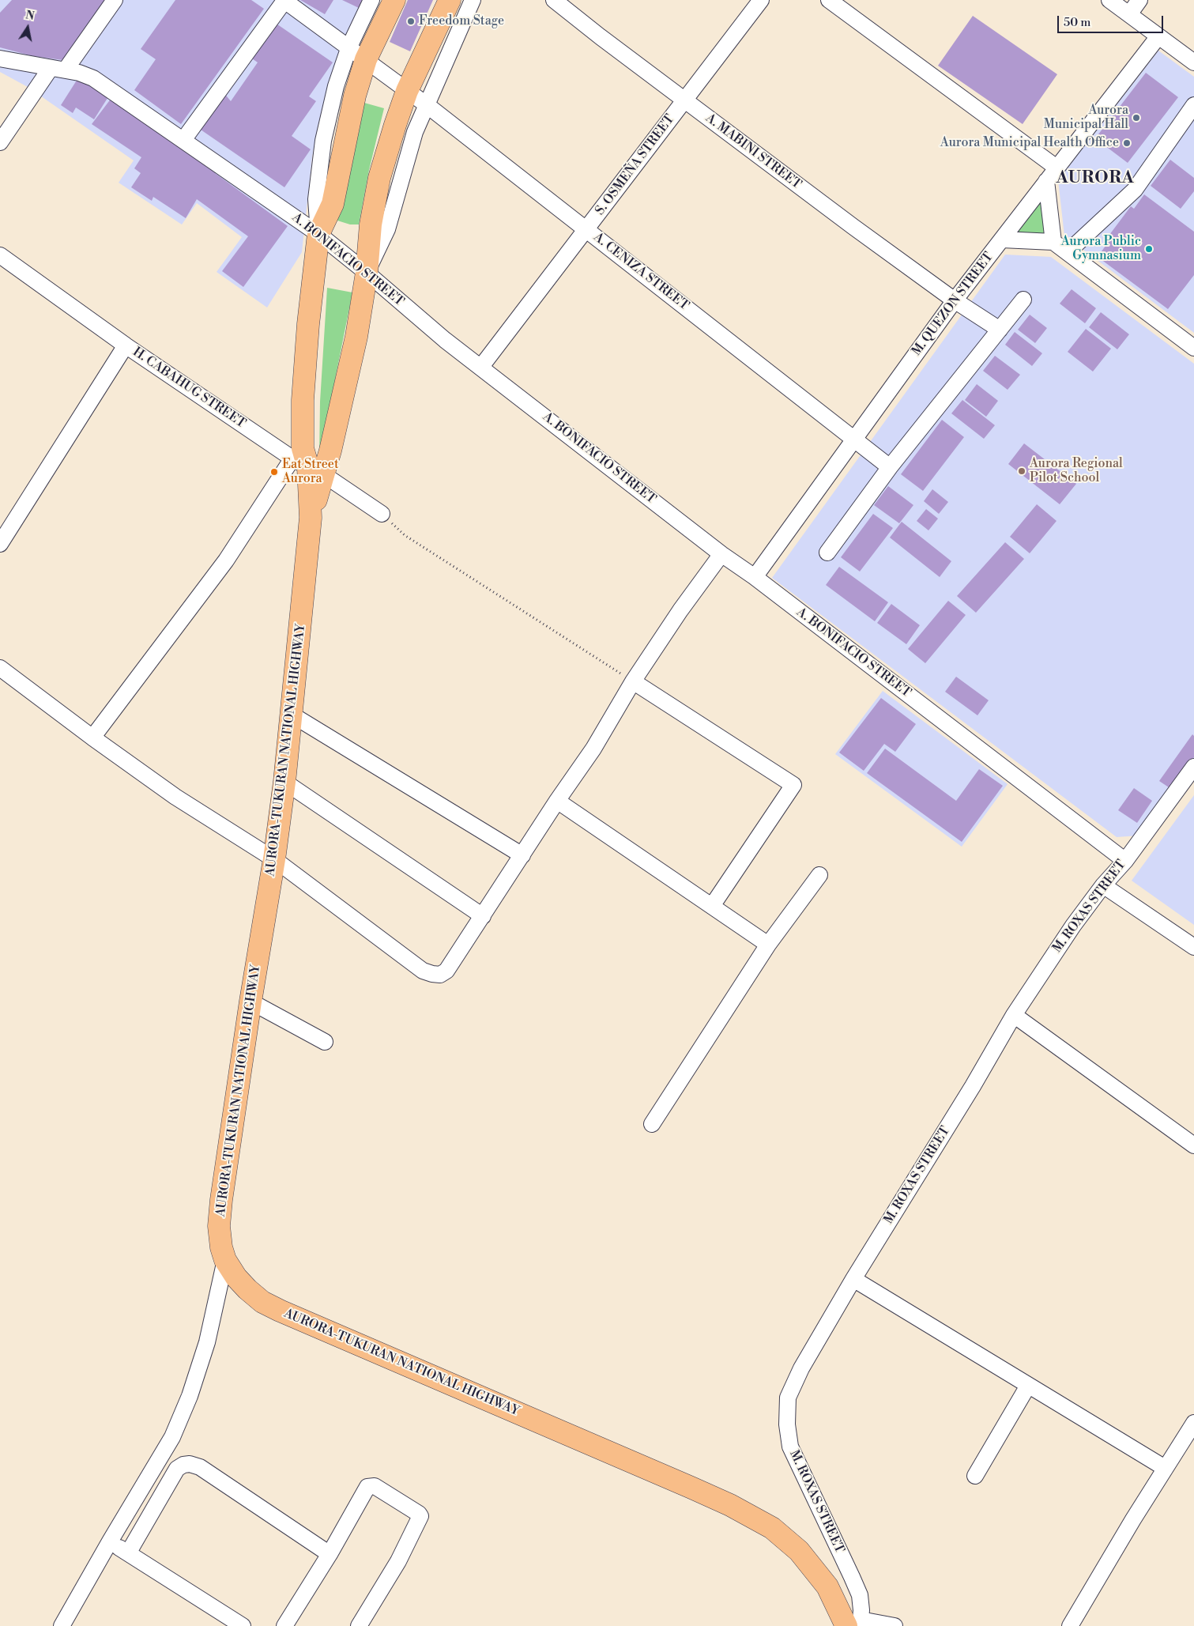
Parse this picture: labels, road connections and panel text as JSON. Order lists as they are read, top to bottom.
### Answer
{
  "streets": {
    "highway": ["AURORA-TUKURAN NATIONAL HIGHWAY"],
    "street": [
      "A. MABINI STREET",
      "S. OSMEÑA STREET",
      "A. BONIFACIO STREET",
      "A. CENIZA STREET",
      "M. QUEZON STREET",
      "H. CABAHUG STREET",
      "M. ROXAS STREET"
    ]
  },
  "crossings": [
    ["A. MABINI STREET", "S. OSMEÑA STREET"],
    ["A. MABINI STREET", "M. QUEZON STREET"],
    ["S. OSMEÑA STREET", "A. BONIFACIO STREET"],
    ["S. OSMEÑA STREET", "A. CENIZA STREET"],
    ["A. BONIFACIO STREET", "M. QUEZON STREET"],
    ["A. BONIFACIO STREET", "AURORA-TUKURAN NATIONAL HIGHWAY"],
    ["A. BONIFACIO STREET", "M. ROXAS STREET"],
    ["A. CENIZA STREET", "M. QUEZON STREET"],
    ["A. CENIZA STREET", "AURORA-TUKURAN NATIONAL HIGHWAY"],
    ["H. CABAHUG STREET", "AURORA-TUKURAN NATIONAL HIGHWAY"],
    ["AURORA-TUKURAN NATIONAL HIGHWAY", "M. ROXAS STREET"]
  ],
  "districts": ["AURORA"],
  "places": [
    "Freedom Stage",
    "Aurora Municipal Hall",
    "Aurora Municipal Health Office",
    "Aurora Public Gymnasium",
    "Aurora Regional Pilot School",
    "Eat Street Aurora"
  ],
  "scale_bar": "50 m",
  "north": "top"
}
